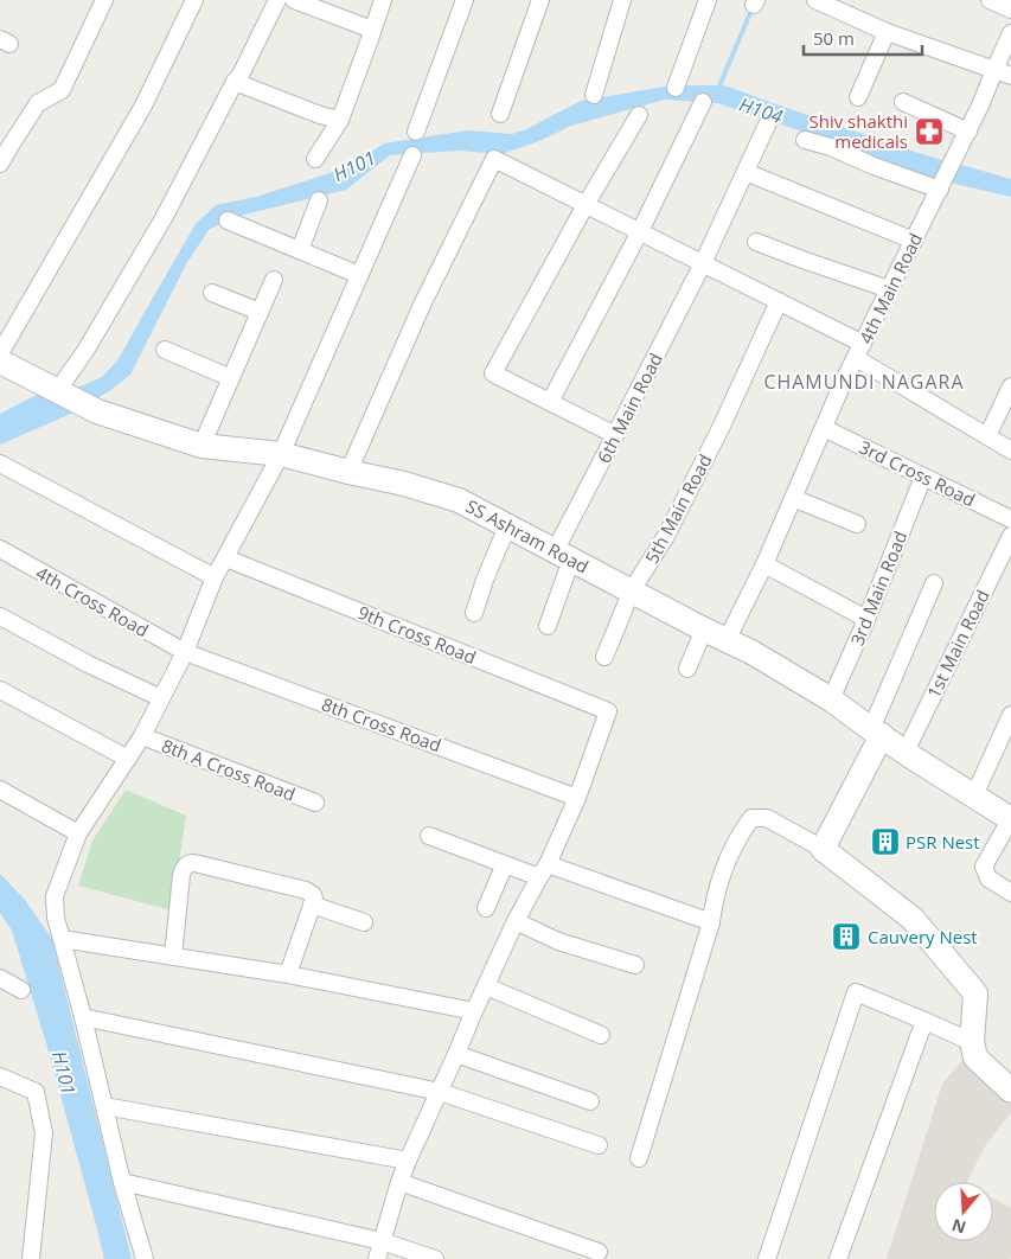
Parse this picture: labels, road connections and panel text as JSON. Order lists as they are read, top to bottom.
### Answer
{
  "streets": {
    "street": [
      "4th Main Road",
      "6th Main Road",
      "3rd Cross Road",
      "5th Main Road",
      "SS Ashram Road",
      "3rd Main Road",
      "4th Cross Road",
      "9th Cross Road",
      "1st Main Road",
      "8th Cross Road",
      "8th A Cross Road"
    ]
  },
  "crossings": [
    ["4th Main Road", "3rd Cross Road"],
    ["4th Main Road", "SS Ashram Road"],
    ["6th Main Road", "SS Ashram Road"],
    ["3rd Cross Road", "3rd Main Road"],
    ["5th Main Road", "SS Ashram Road"],
    ["SS Ashram Road", "3rd Main Road"],
    ["SS Ashram Road", "1st Main Road"],
    ["4th Cross Road", "8th Cross Road"],
    ["9th Cross Road", "8th Cross Road"]
  ],
  "districts": ["CHAMUNDI NAGARA"],
  "water": ["H104", "H101"],
  "places": {
    "pharmacy": ["Shiv shakthi medicals"],
    "building": ["PSR Nest", "Cauvery Nest"]
  },
  "scale_bar": "50 m",
  "north": "bottom"
}
